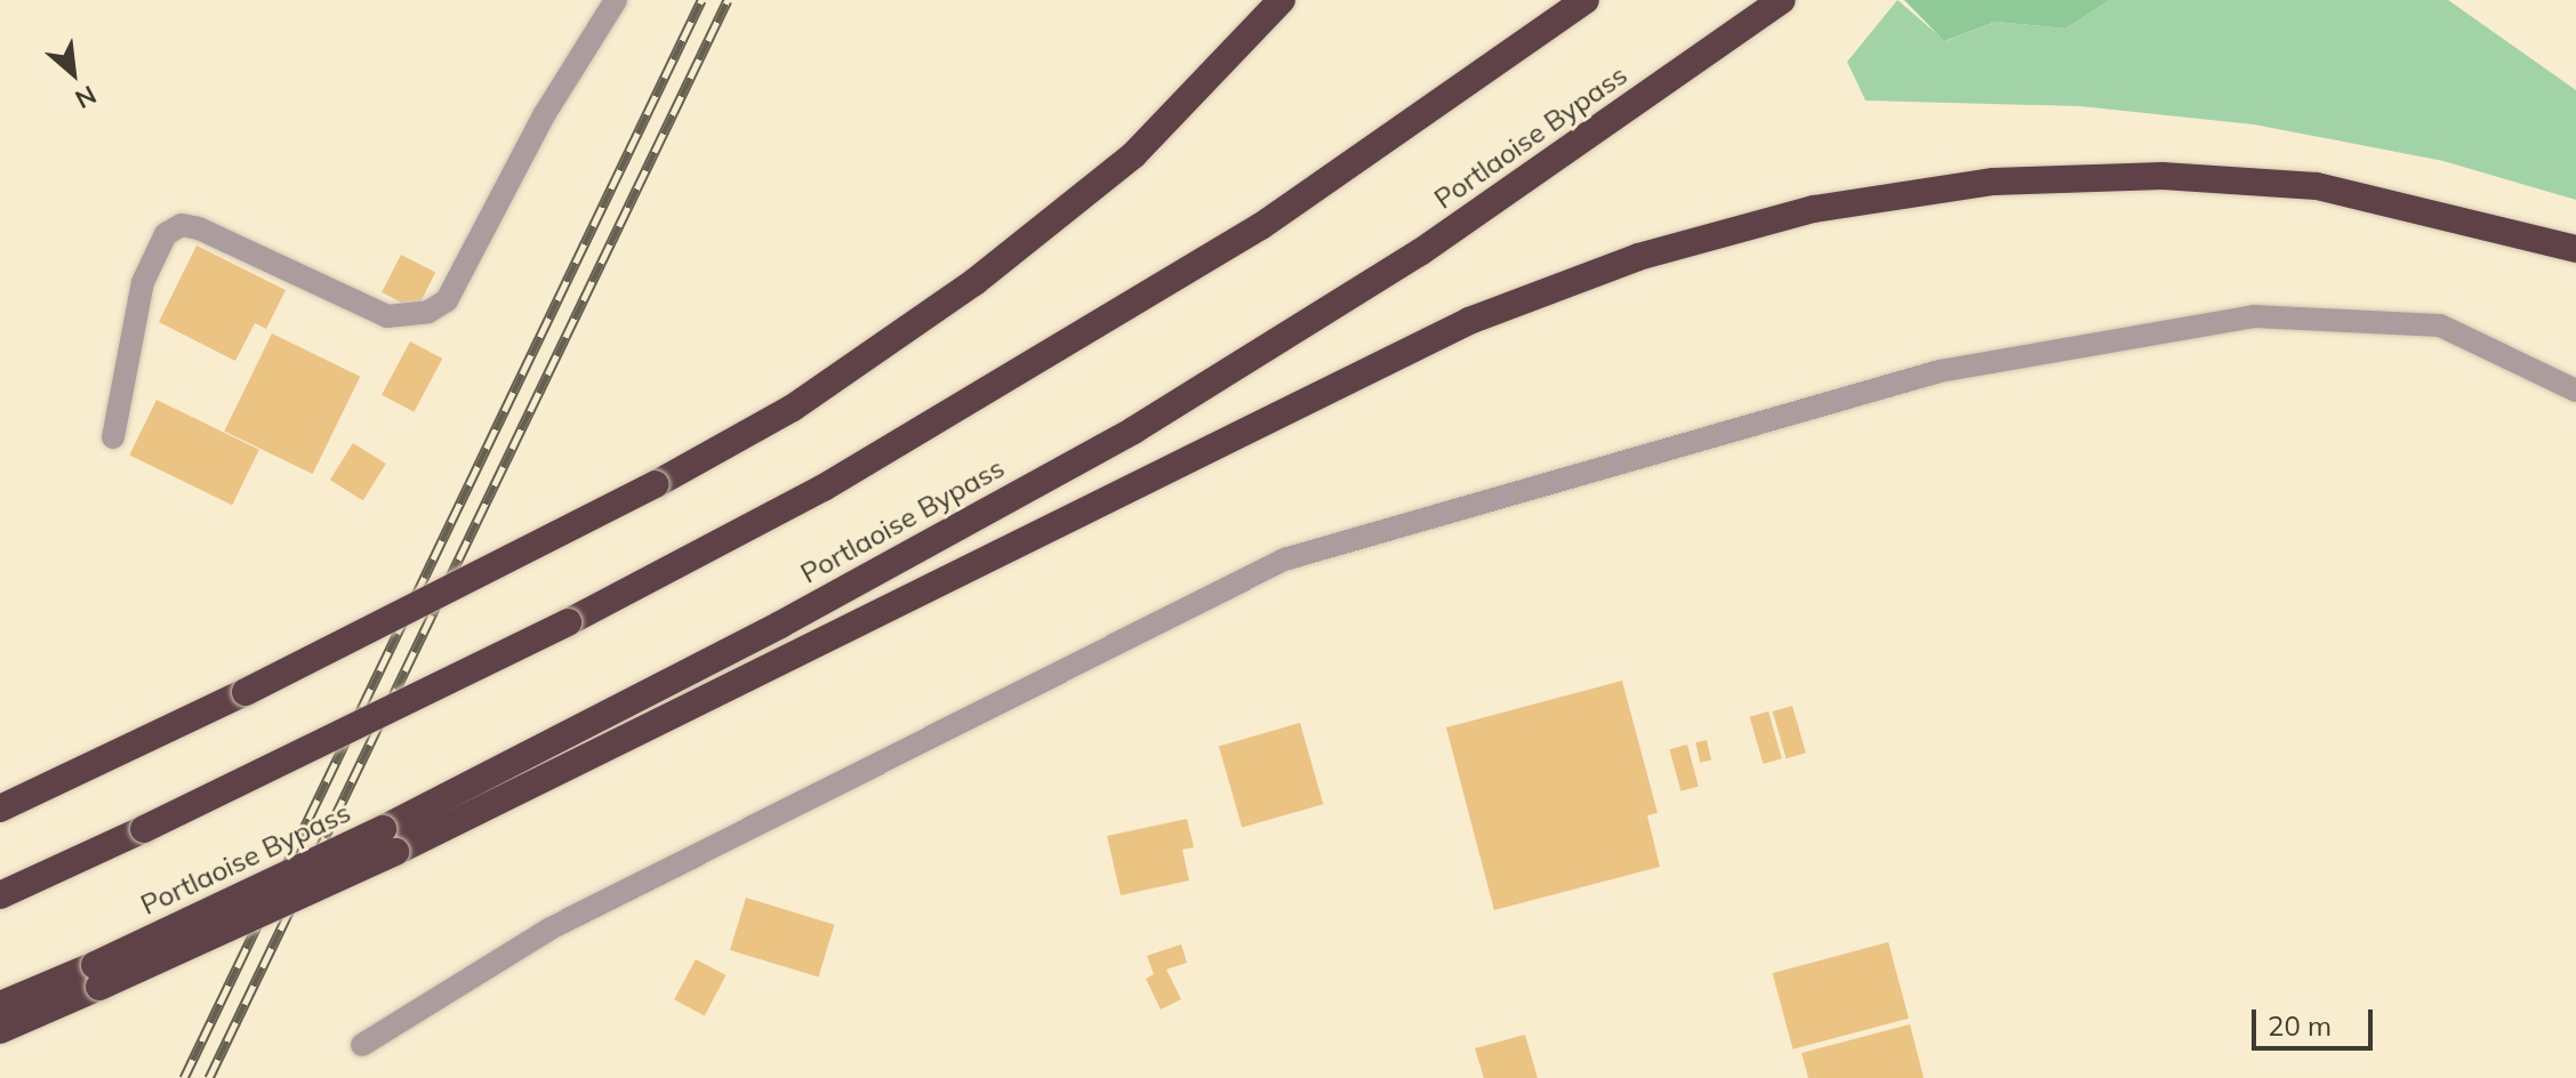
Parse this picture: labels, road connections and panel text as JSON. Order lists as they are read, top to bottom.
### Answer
{
  "streets": {
    "highway": ["Portlaoise Bypass"]
  },
  "scale_bar": "20 m",
  "north": "bottom right"
}
